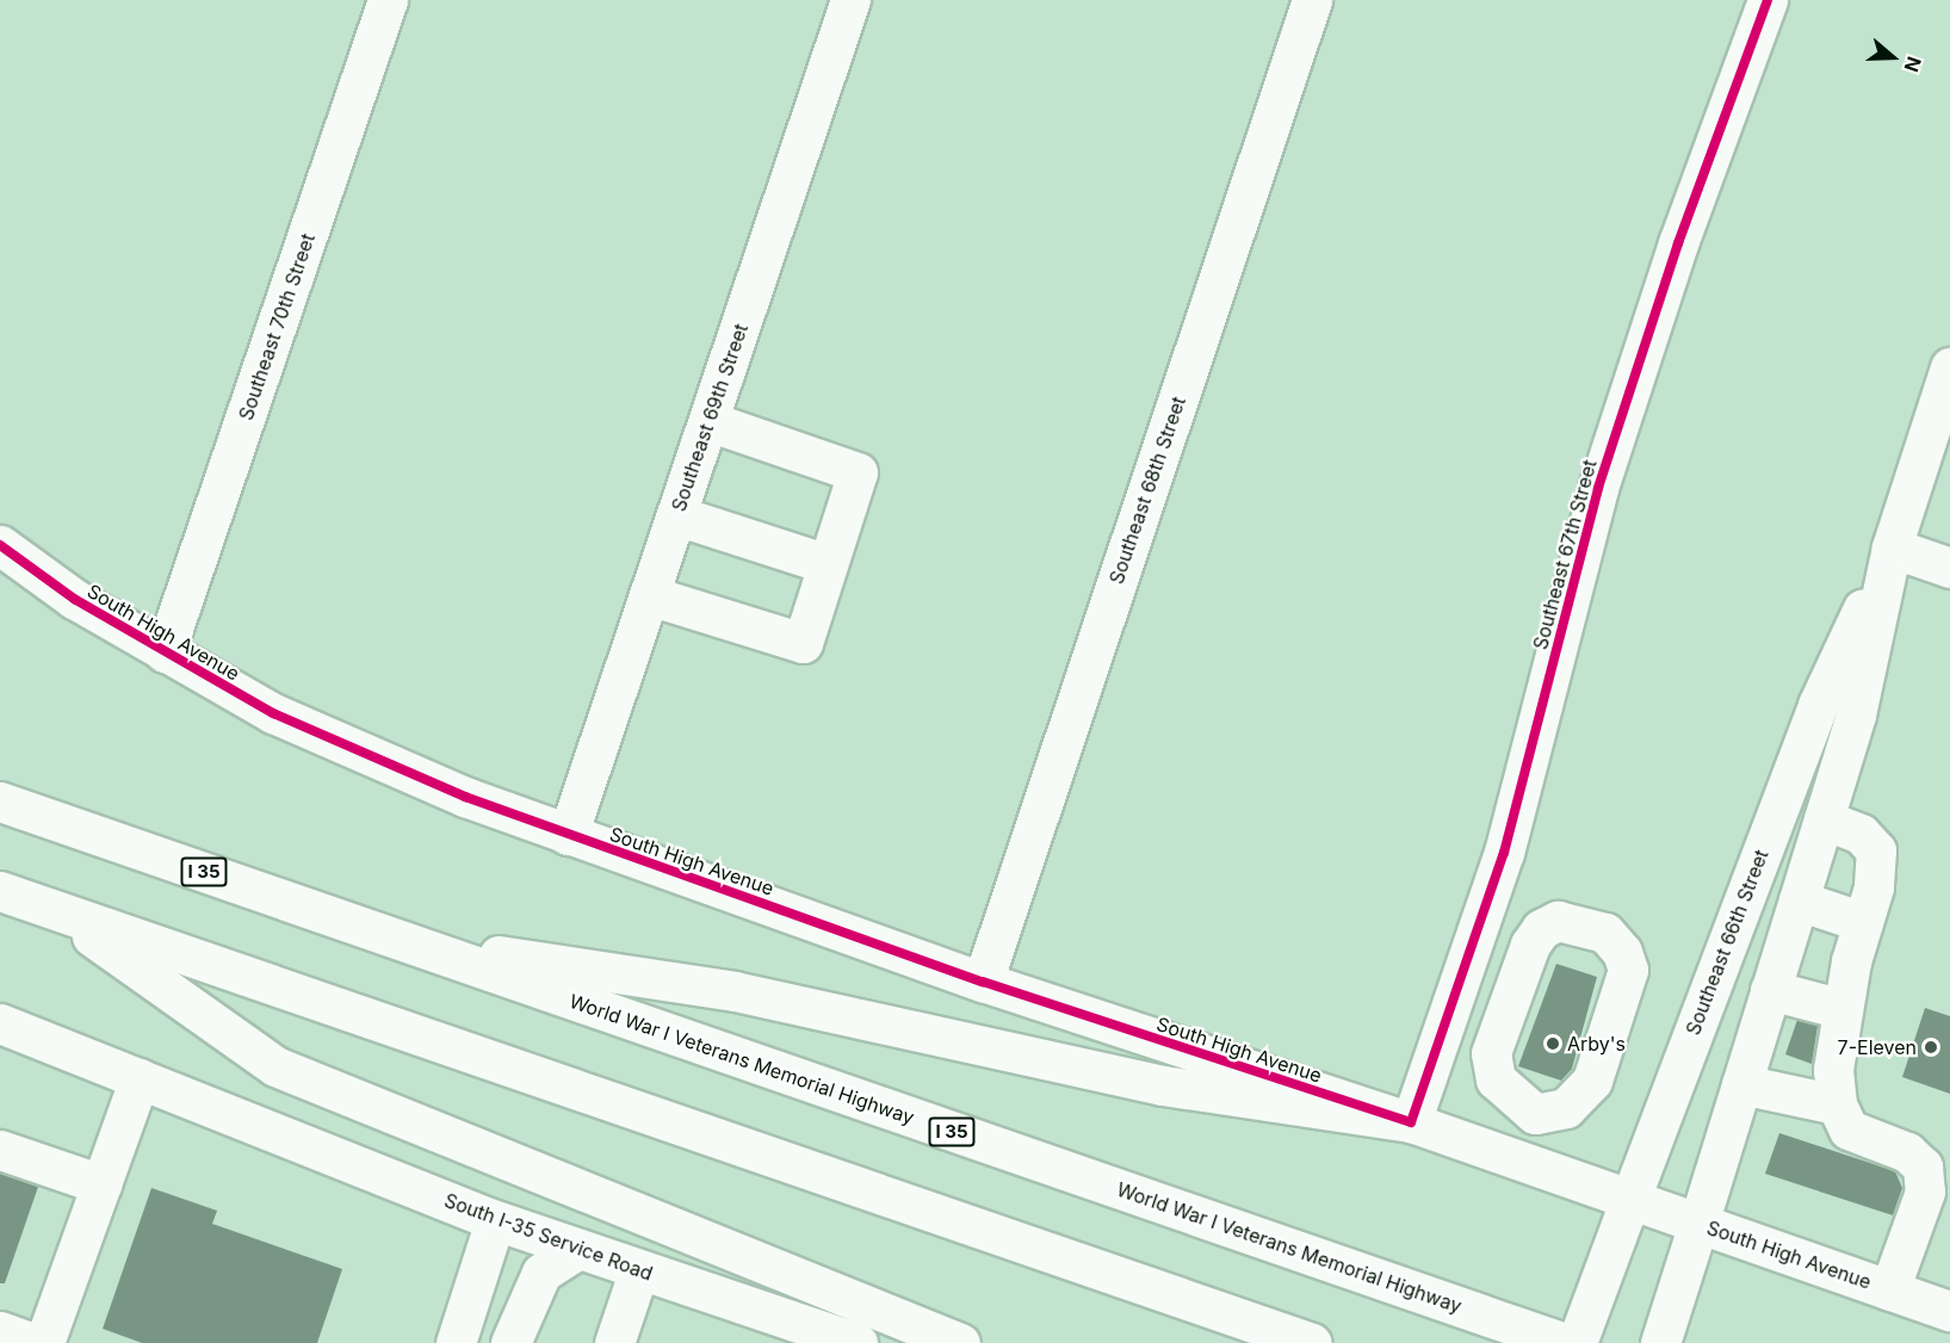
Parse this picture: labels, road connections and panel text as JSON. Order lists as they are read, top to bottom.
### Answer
{
  "streets": {
    "main road": [
      "Southeast 70th Street",
      "Southeast 69th Street",
      "Southeast 68th Street",
      "Southeast 67th Street",
      "South High Avenue",
      "I 35",
      "Southeast 66th Street",
      "World War I Veterans Memorial Highway",
      "South I-35 Service Road"
    ]
  },
  "crossings": [
    ["Southeast 70th Street", "South High Avenue"],
    ["Southeast 69th Street", "South High Avenue"],
    ["Southeast 68th Street", "South High Avenue"],
    ["Southeast 67th Street", "South High Avenue"],
    ["South High Avenue", "Southeast 66th Street"]
  ],
  "places": ["Arby's", "7-Eleven"],
  "north": "right"
}
